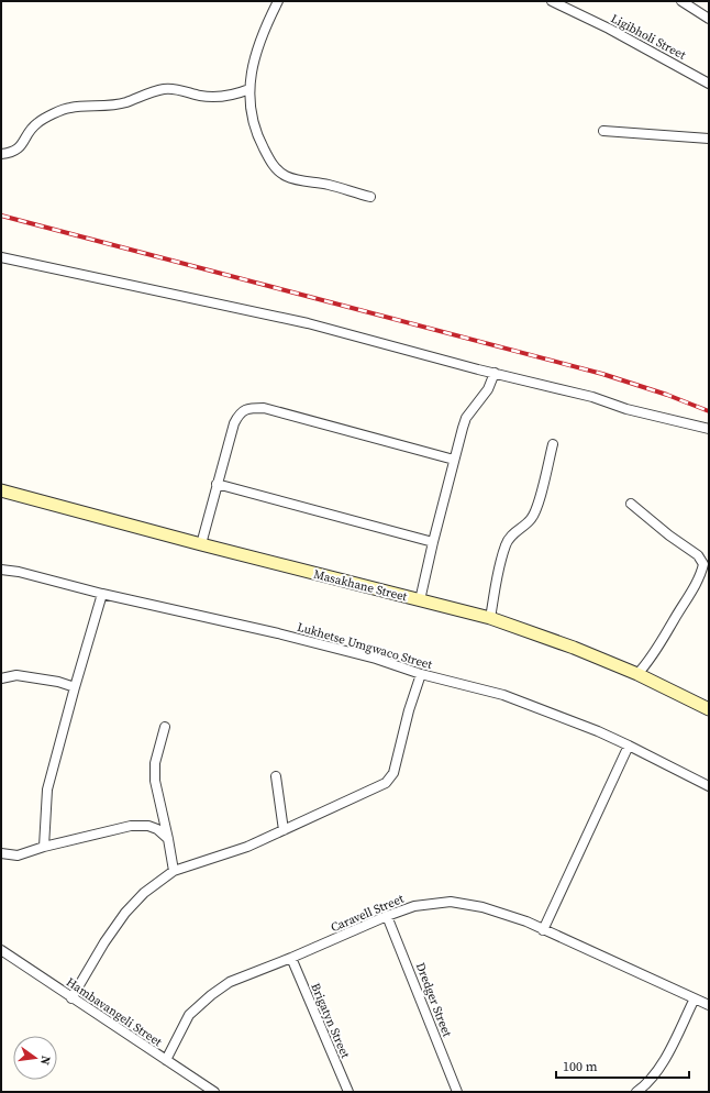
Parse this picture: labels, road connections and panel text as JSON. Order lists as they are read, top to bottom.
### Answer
{
  "streets": {
    "street": [
      "Ligibholi Street",
      "Masakhane Street",
      "Lukhetse Umgwaco Street",
      "Caravell Street",
      "Dredger Street",
      "Hambavangeli Street",
      "Brigatyn Street"
    ]
  },
  "crossings": [
    ["Caravell Street", "Dredger Street"],
    ["Caravell Street", "Hambavangeli Street"],
    ["Caravell Street", "Brigatyn Street"]
  ],
  "scale_bar": "100 m",
  "north": "right"
}
